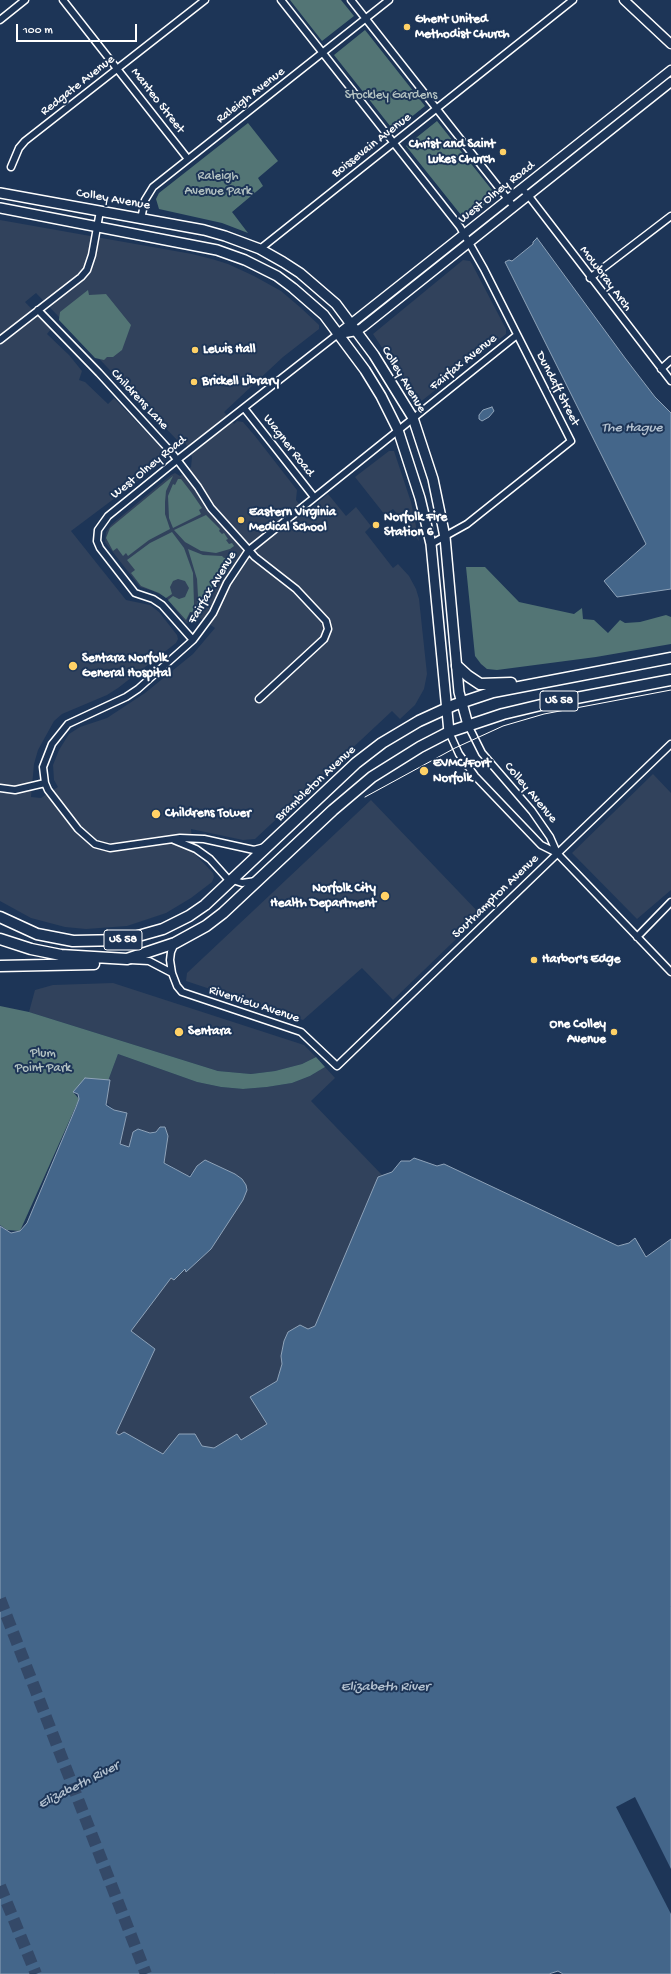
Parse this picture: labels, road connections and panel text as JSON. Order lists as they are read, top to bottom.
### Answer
{
  "streets": {
    "main road": ["Colley Avenue", "US 58", "Brambleton Avenue"],
    "street": [
      "Redgate Avenue",
      "Raleigh Avenue",
      "Manteo Street",
      "Boissevain Avenue",
      "West Olney Road",
      "Mowbray Arch",
      "Fairfax Avenue",
      "Dundaff Street",
      "Childrens Lane",
      "Wagner Road",
      "Southampton Avenue",
      "Riverview Avenue"
    ]
  },
  "crossings": [
    ["Redgate Avenue", "Manteo Street"],
    ["Raleigh Avenue", "Manteo Street"],
    ["Raleigh Avenue", "Colley Avenue"],
    ["Boissevain Avenue", "Colley Avenue"],
    ["West Olney Road", "Colley Avenue"],
    ["West Olney Road", "Mowbray Arch"],
    ["West Olney Road", "Fairfax Avenue"],
    ["West Olney Road", "Dundaff Street"],
    ["West Olney Road", "Childrens Lane"],
    ["West Olney Road", "Wagner Road"],
    ["Colley Avenue", "Fairfax Avenue"],
    ["Colley Avenue", "Dundaff Street"],
    ["Colley Avenue", "US 58"],
    ["Colley Avenue", "Brambleton Avenue"],
    ["Colley Avenue", "Southampton Avenue"],
    ["Fairfax Avenue", "Dundaff Street"],
    ["Fairfax Avenue", "Childrens Lane"],
    ["Fairfax Avenue", "Wagner Road"],
    ["US 58", "Riverview Avenue"],
    ["Southampton Avenue", "Riverview Avenue"]
  ],
  "water": ["The Hague", "Elizabeth River"],
  "parks": ["Stockley Gardens", "Raleigh Avenue Park", "Plum Point Park"],
  "places": [
    "Ghent United Methodist Church",
    "Christ and Saint Lukes Church",
    "Lewis Hall",
    "Brickell Library",
    "Eastern Virginia Medical School",
    "Norfolk Fire Station 6",
    "Sentara Norfolk General Hospital",
    "EVMC/Fort Norfolk",
    "Childrens Tower",
    "Norfolk City Health Department",
    "Harbor's Edge",
    "Sentara",
    "One Colley Avenue"
  ],
  "scale_bar": "100 m"
}
